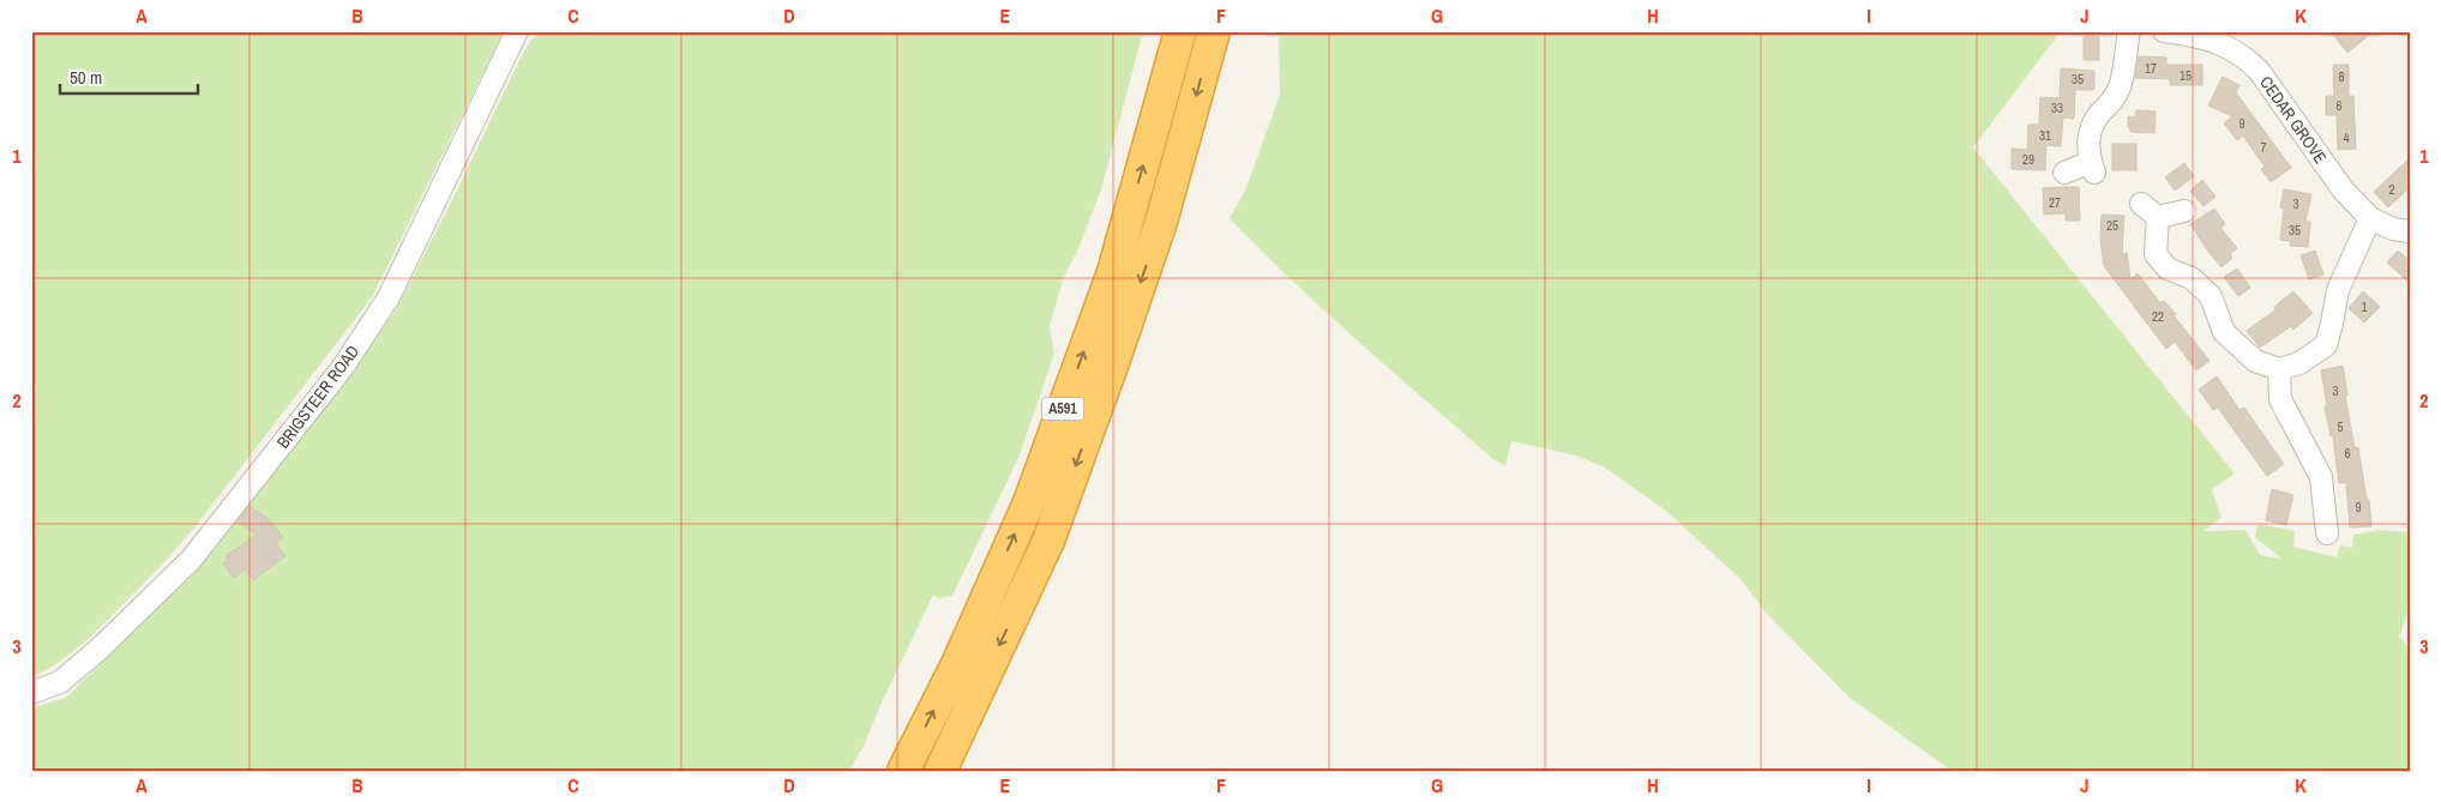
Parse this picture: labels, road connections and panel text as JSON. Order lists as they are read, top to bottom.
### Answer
{
  "streets": {
    "highway": ["A591"],
    "street": ["CEDAR GROVE", "BRIGSTEER ROAD"]
  },
  "house_numbers": [
    "17",
    "15",
    "8",
    "35",
    "6",
    "33",
    "9",
    "31",
    "4",
    "7",
    "29",
    "2",
    "27",
    "3",
    "25",
    "35",
    "1",
    "22",
    "3",
    "5",
    "6",
    "9"
  ],
  "scale_bar": "50 m",
  "grid": {
    "columns": [
      "A",
      "B",
      "C",
      "D",
      "E",
      "F",
      "G",
      "H",
      "I",
      "J",
      "K"
    ],
    "rows": ["1", "2", "3"]
  }
}
